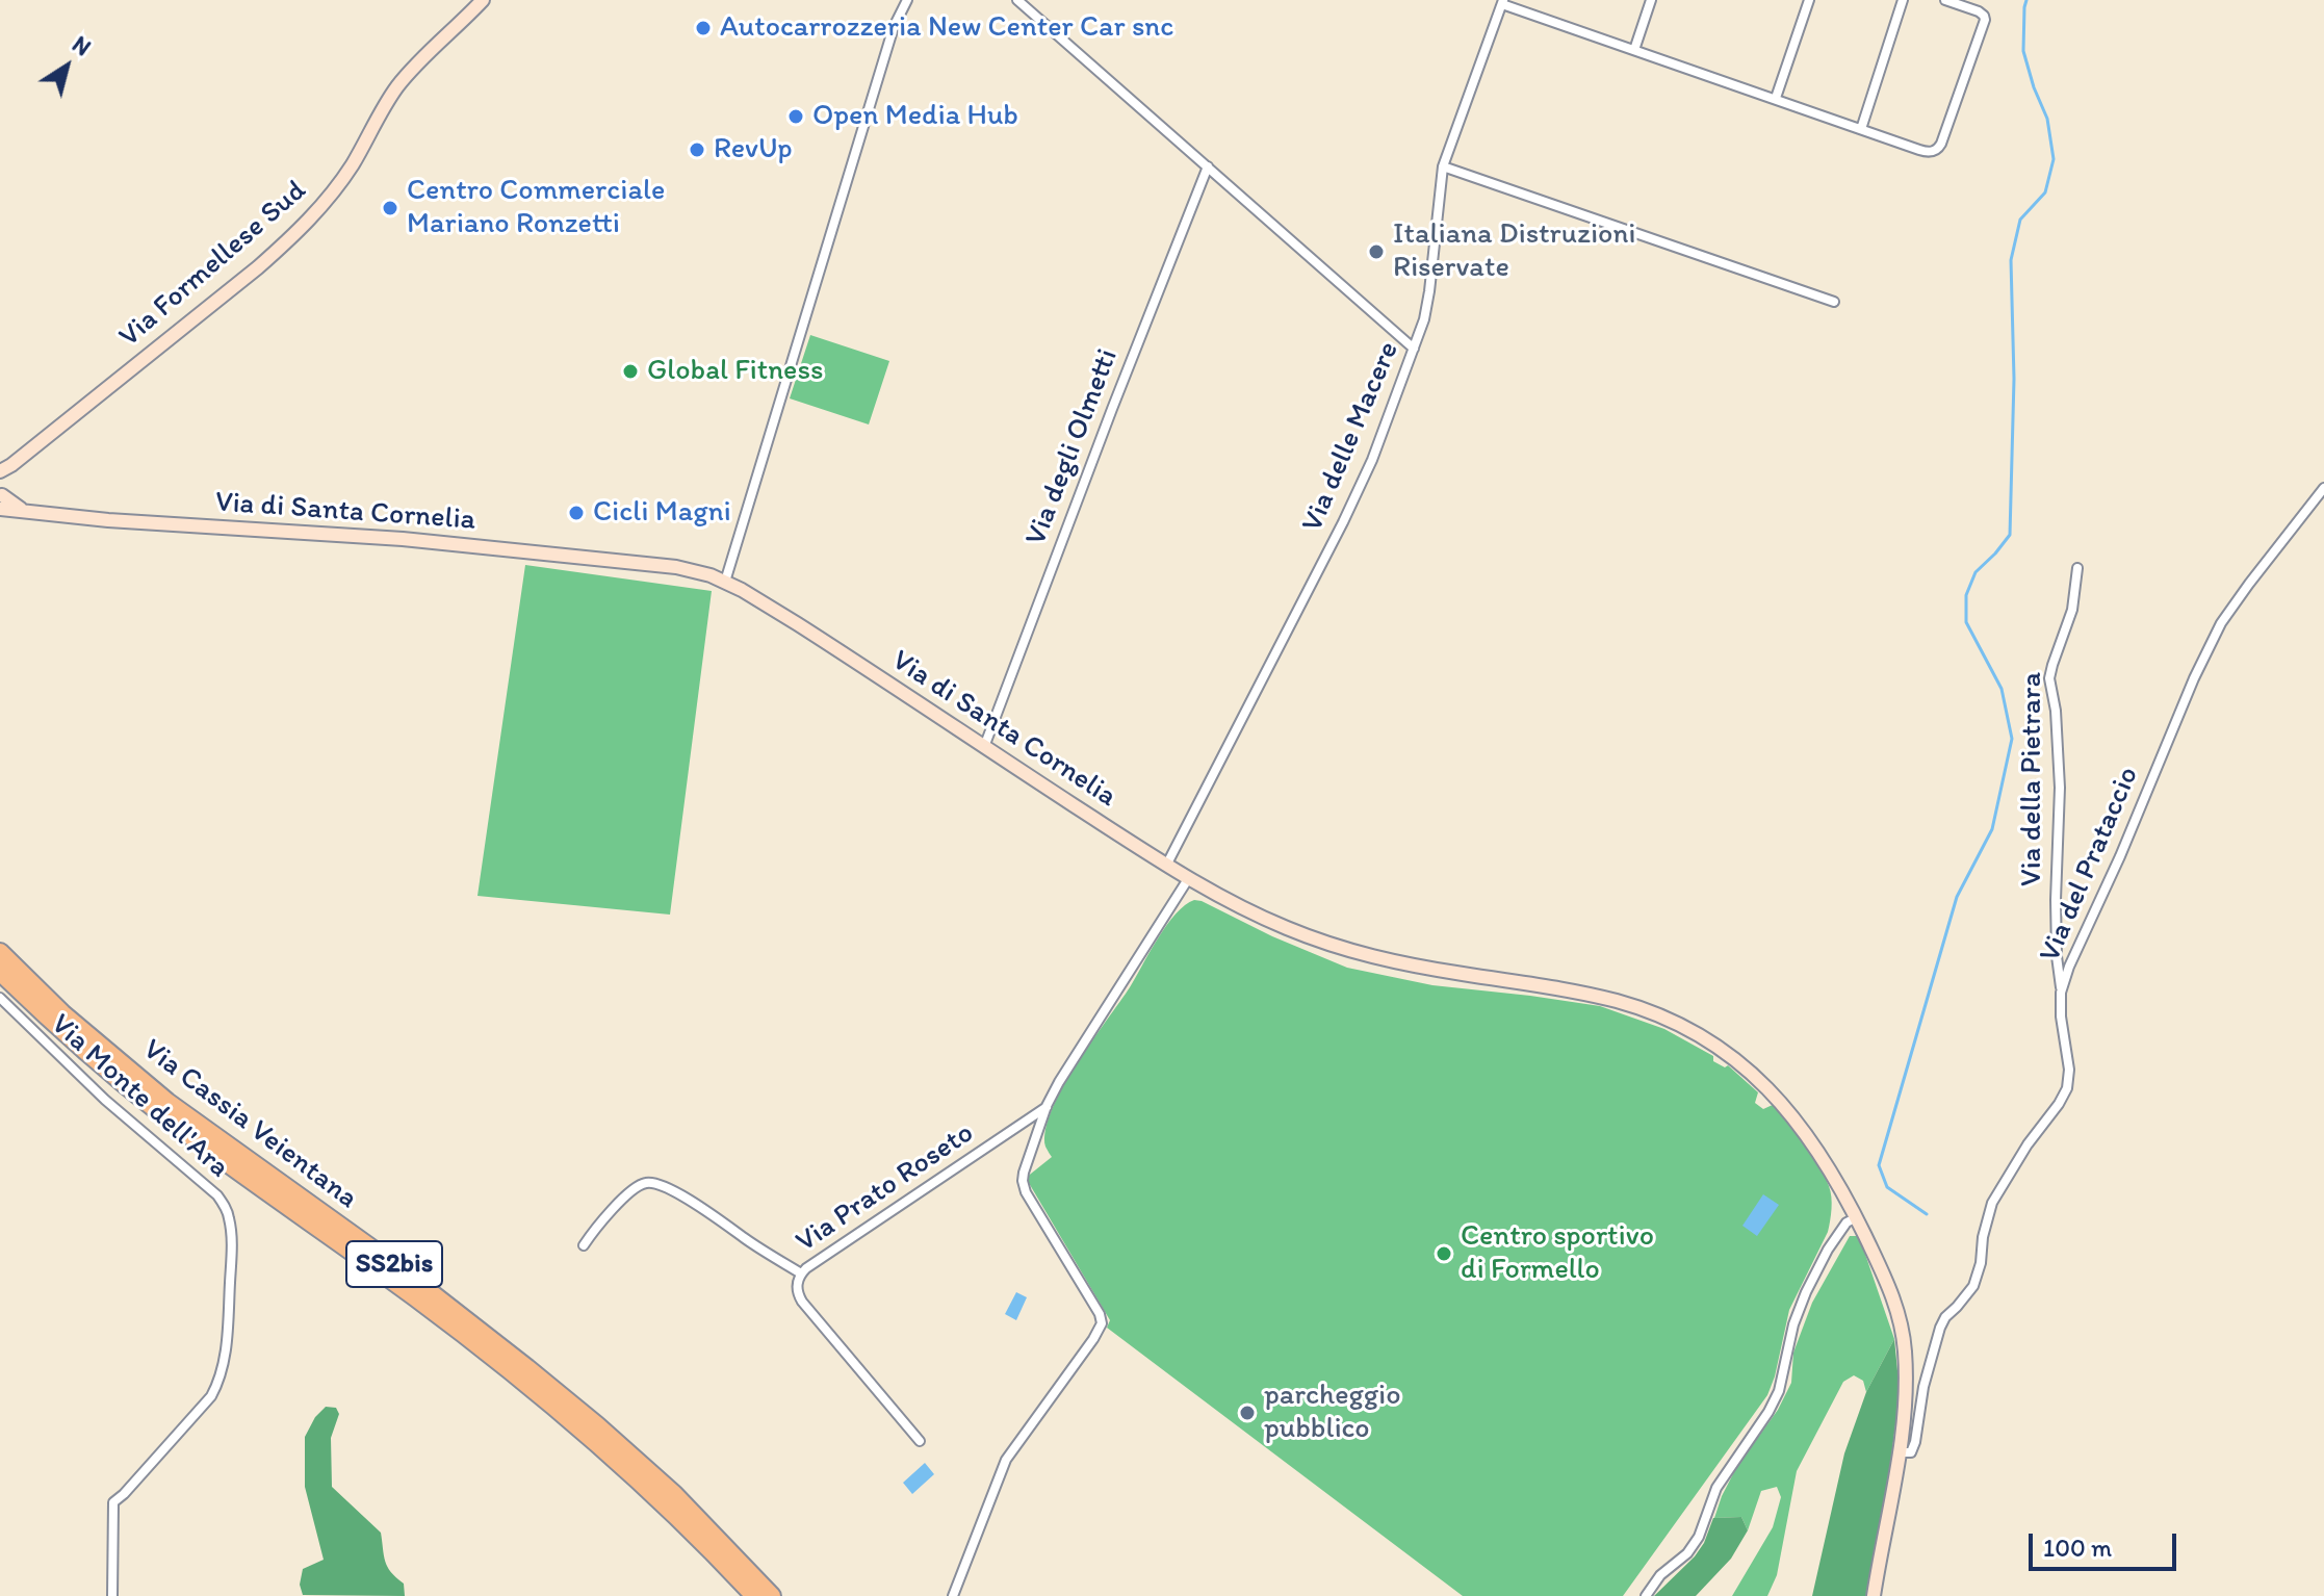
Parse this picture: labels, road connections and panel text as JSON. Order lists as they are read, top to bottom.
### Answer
{
  "streets": {
    "highway": ["Via Cassia Veientana", "SS2bis"],
    "street": [
      "Via Formellese Sud",
      "Via delle Macere",
      "Via degli Olmetti",
      "Via di Santa Cornelia",
      "Via della Pietrara",
      "Via del Prataccio",
      "Via Monte dell'Ara",
      "Via Prato Roseto"
    ]
  },
  "crossings": [
    ["Via delle Macere", "Via di Santa Cornelia"],
    ["Via degli Olmetti", "Via di Santa Cornelia"],
    ["Via di Santa Cornelia", "Via del Prataccio"],
    ["Via di Santa Cornelia", "Via Prato Roseto"],
    ["Via della Pietrara", "Via del Prataccio"]
  ],
  "places": [
    "Autocarrozzeria New Center Car snc",
    "Open Media Hub",
    "RevUp",
    "Centro Commerciale Mariano Ronzetti",
    "Italiana Distruzioni Riservate",
    "Global Fitness",
    "Cicli Magni",
    "Centro sportivo di Formello",
    "parcheggio pubblico"
  ],
  "scale_bar": "100 m",
  "north": "top right"
}
